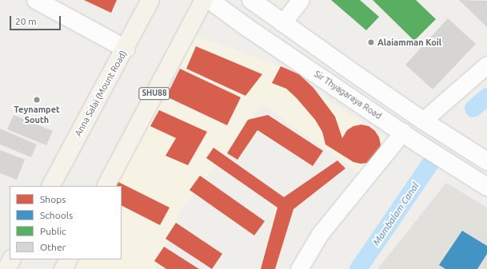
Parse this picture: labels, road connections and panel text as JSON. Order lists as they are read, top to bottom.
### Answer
{
  "streets": {
    "main road": ["Anna Salai (Mount Road)", "SHU88", "Sir Thyagaraya Road"]
  },
  "water": ["Mambalam Canal"],
  "places": ["Alaiamman Koil", "Teynampet South"],
  "legend": [
    "Shops",
    "Schools",
    "Public",
    "Other"
  ],
  "scale_bar": "20 m"
}
